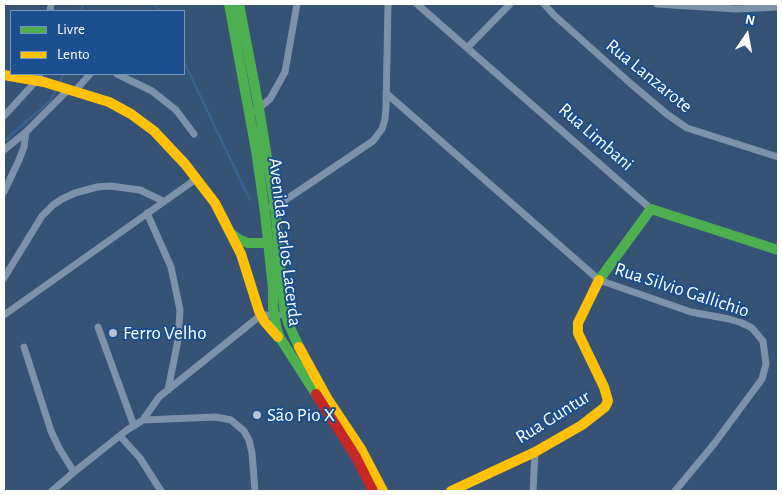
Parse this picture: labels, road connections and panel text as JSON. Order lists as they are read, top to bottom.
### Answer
{
  "streets": {
    "main road": ["Rua Limbani", "Avenida Carlos Lacerda", "Rua Guntur"],
    "street": ["Rua Lanzarote", "Rua Silvio Gallichio"]
  },
  "crossings": [
    ["Rua Limbani", "Rua Guntur"],
    ["Rua Silvio Gallichio", "Rua Guntur"]
  ],
  "places": ["Ferro Velho", "São Pio X"],
  "legend": ["Livre", "Lento"],
  "north": "top"
}
